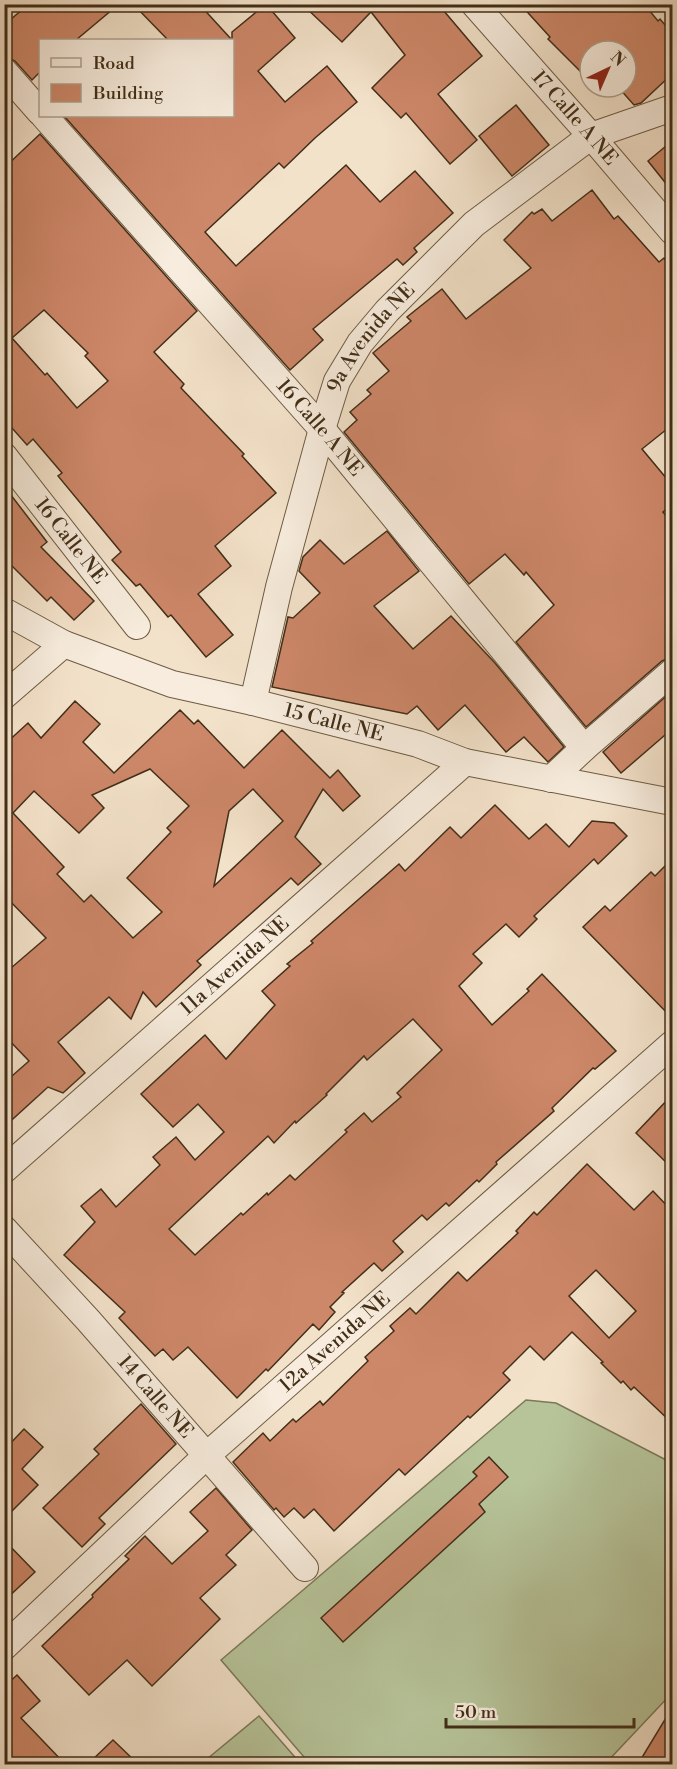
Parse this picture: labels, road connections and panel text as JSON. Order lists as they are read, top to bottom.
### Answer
{
  "streets": {
    "street": [
      "17 Calle A NE",
      "9a Avenida NE",
      "16 Calle A NE",
      "16 Calle NE",
      "15 Calle NE",
      "11a Avenida NE",
      "12a Avenida NE",
      "14 Calle NE"
    ]
  },
  "crossings": [
    ["17 Calle A NE", "9a Avenida NE"],
    ["9a Avenida NE", "16 Calle A NE"],
    ["9a Avenida NE", "15 Calle NE"],
    ["15 Calle NE", "11a Avenida NE"],
    ["12a Avenida NE", "14 Calle NE"]
  ],
  "legend": ["Road", "Building"],
  "scale_bar": "50 m",
  "north": "top right"
}
